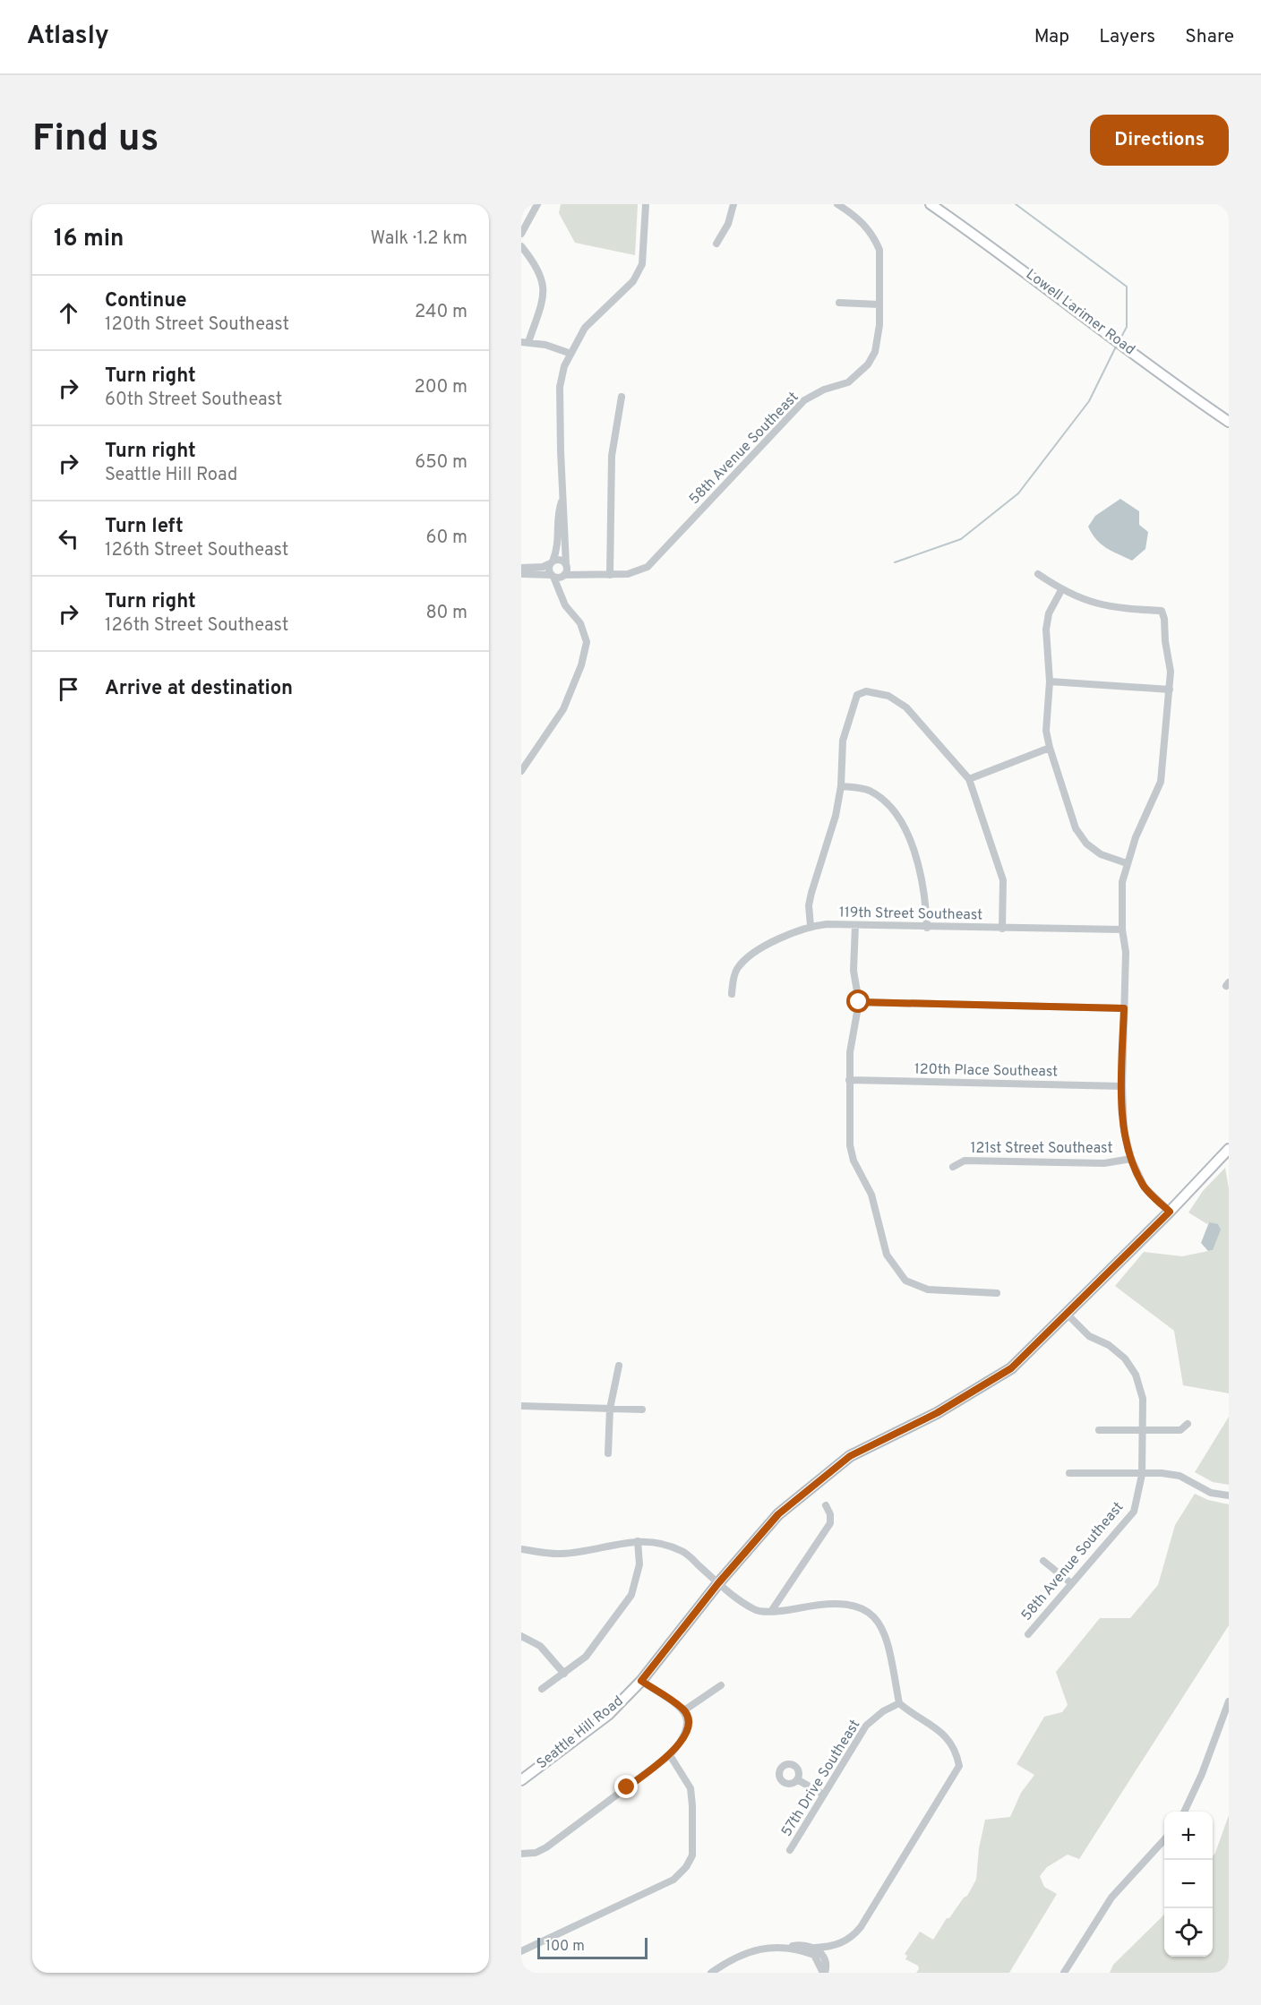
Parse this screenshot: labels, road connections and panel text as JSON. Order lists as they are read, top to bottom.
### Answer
{
  "streets": {
    "main road": ["Lowell Larimer Road", "Seattle Hill Road"],
    "street": [
      "58th Avenue Southeast",
      "119th Street Southeast",
      "120th Place Southeast",
      "121st Street Southeast",
      "57th Drive Southeast"
    ]
  },
  "crossings": [
    ["58th Avenue Southeast", "Seattle Hill Road"]
  ],
  "scale_bar": "100 m",
  "page": {
    "header": "Atlasly",
    "nav": ["Map", "Layers", "Share"],
    "buttons": "Directions",
    "title": "Find us",
    "heading": ["16 min", "Walk · 1.2 km"],
    "list": [
      ["Continue", "120th Street Southeast", "240 m"],
      ["Turn right", "60th Street Southeast", "200 m"],
      ["Turn right", "Seattle Hill Road", "650 m"],
      ["Turn left", "126th Street Southeast", "60 m"],
      ["Turn right", "126th Street Southeast", "80 m"],
      "Arrive at destination"
    ],
    "map_buttons": ["+", "−"],
    "scale": "100 m"
  }
}
